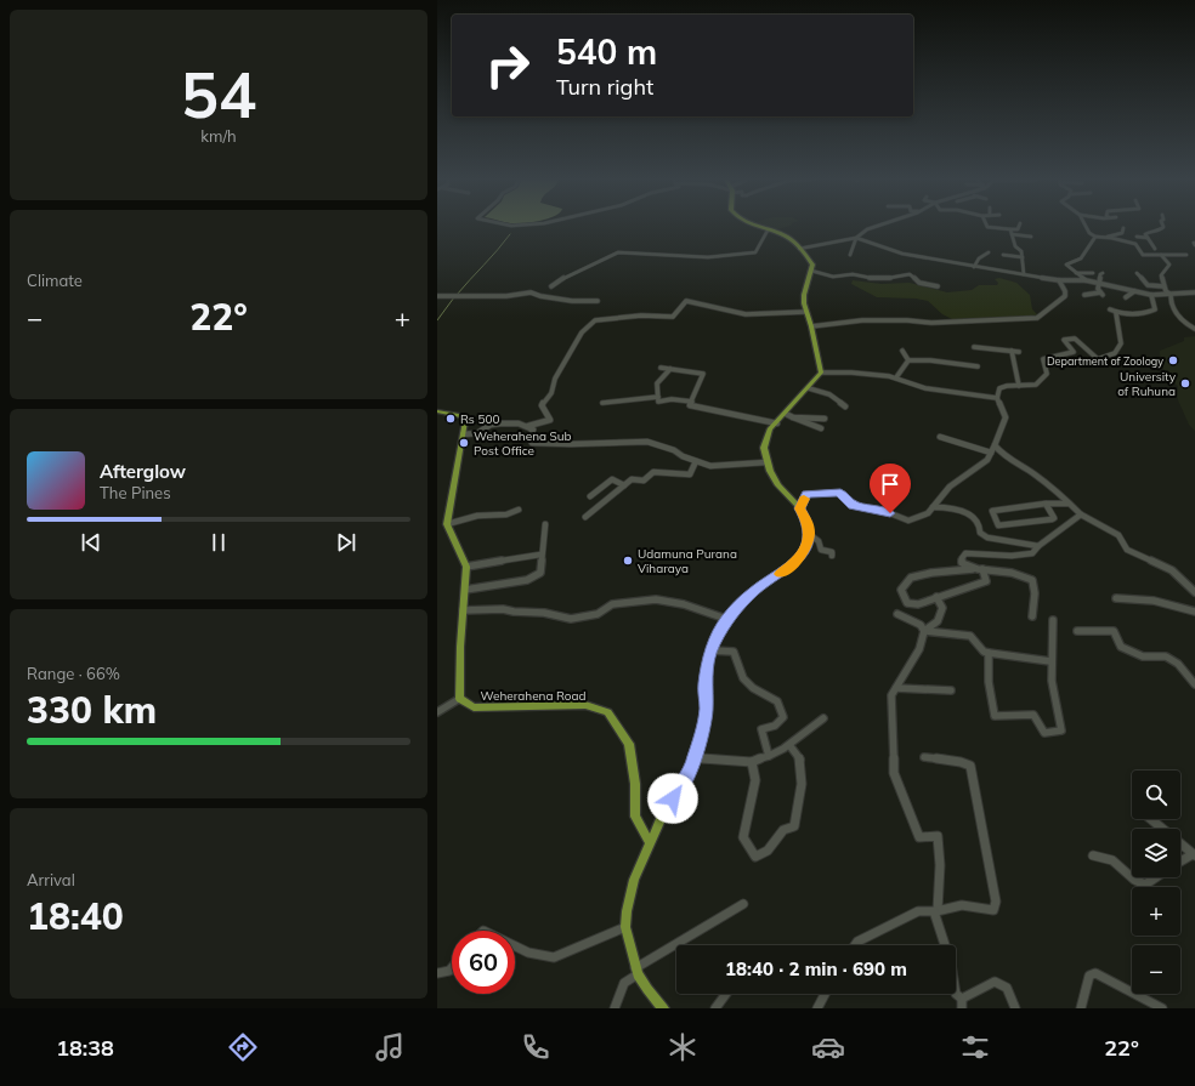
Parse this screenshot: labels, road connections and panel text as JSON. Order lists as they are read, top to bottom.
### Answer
{
  "streets": {
    "main road": ["Weherahena Road"]
  },
  "places": [
    "Department of Zoology",
    "University of Ruhuna",
    "Rs 500",
    "Weherahena Sub Post Office",
    "Udamuna Purana Viharaya"
  ],
  "page": {
    "tile": [
      ["54", "km/h"],
      "Climate",
      ["Range · 66%", "330 km"],
      ["Arrival", "18:40"]
    ],
    "turn": ["540 m", "Turn right"],
    "heat": ["−", "22°", "+"],
    "song": ["Afterglow", "The Pines"],
    "map_buttons": ["+", "−"],
    "limit": "60",
    "trip": "18:40 · 2 min · 690 m",
    "tabs": ["18:38", "22°"]
  }
}
